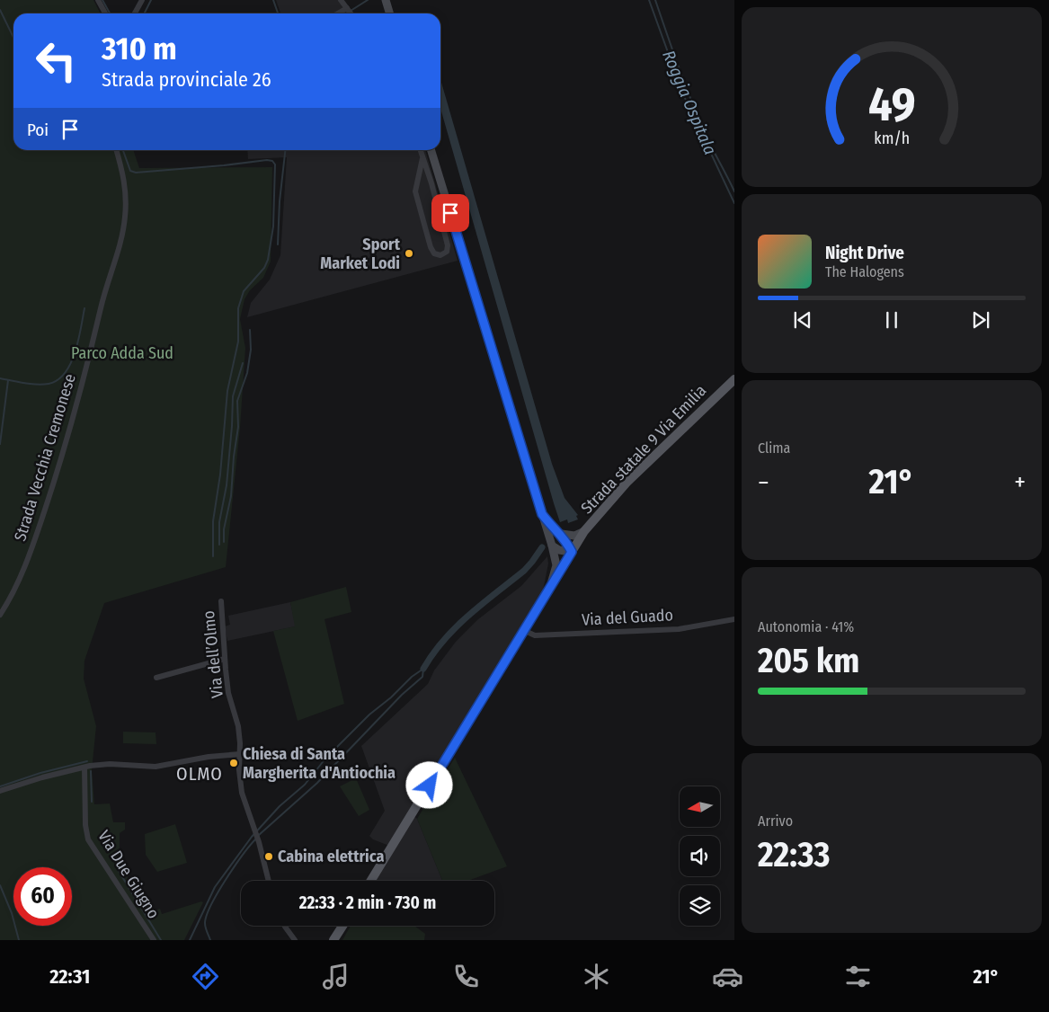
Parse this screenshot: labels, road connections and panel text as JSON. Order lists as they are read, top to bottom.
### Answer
{
  "streets": {
    "main road": ["Strada statale 9 Via Emilia"],
    "street": [
      "Strada Vecchia Cremonese",
      "Via del Guado",
      "Via dell’Olmo",
      "Via Due Giugno"
    ]
  },
  "crossings": [
    ["Strada statale 9 Via Emilia", "Via del Guado"]
  ],
  "districts": ["OLMO"],
  "water": ["Roggia Ospitala"],
  "parks": ["Parco Adda Sud"],
  "places": ["Sport Market Lodi", "Chiesa di Santa Margherita d'Antiochia", "Cabina elettrica"],
  "north": "left",
  "page": {
    "turn": ["310 m", "Strada provinciale 26"],
    "then": "Poi",
    "song": ["Night Drive", "The Halogens"],
    "tile": [
      "Clima",
      ["Autonomia · 41%", "205 km"],
      ["Arrivo", "22:33"]
    ],
    "heat": ["−", "21°", "+"],
    "limit": "60",
    "trip": "22:33 · 2 min · 730 m",
    "tabs": ["22:31", "21°"],
    "gauge": ["49", "km/h"]
  }
}
